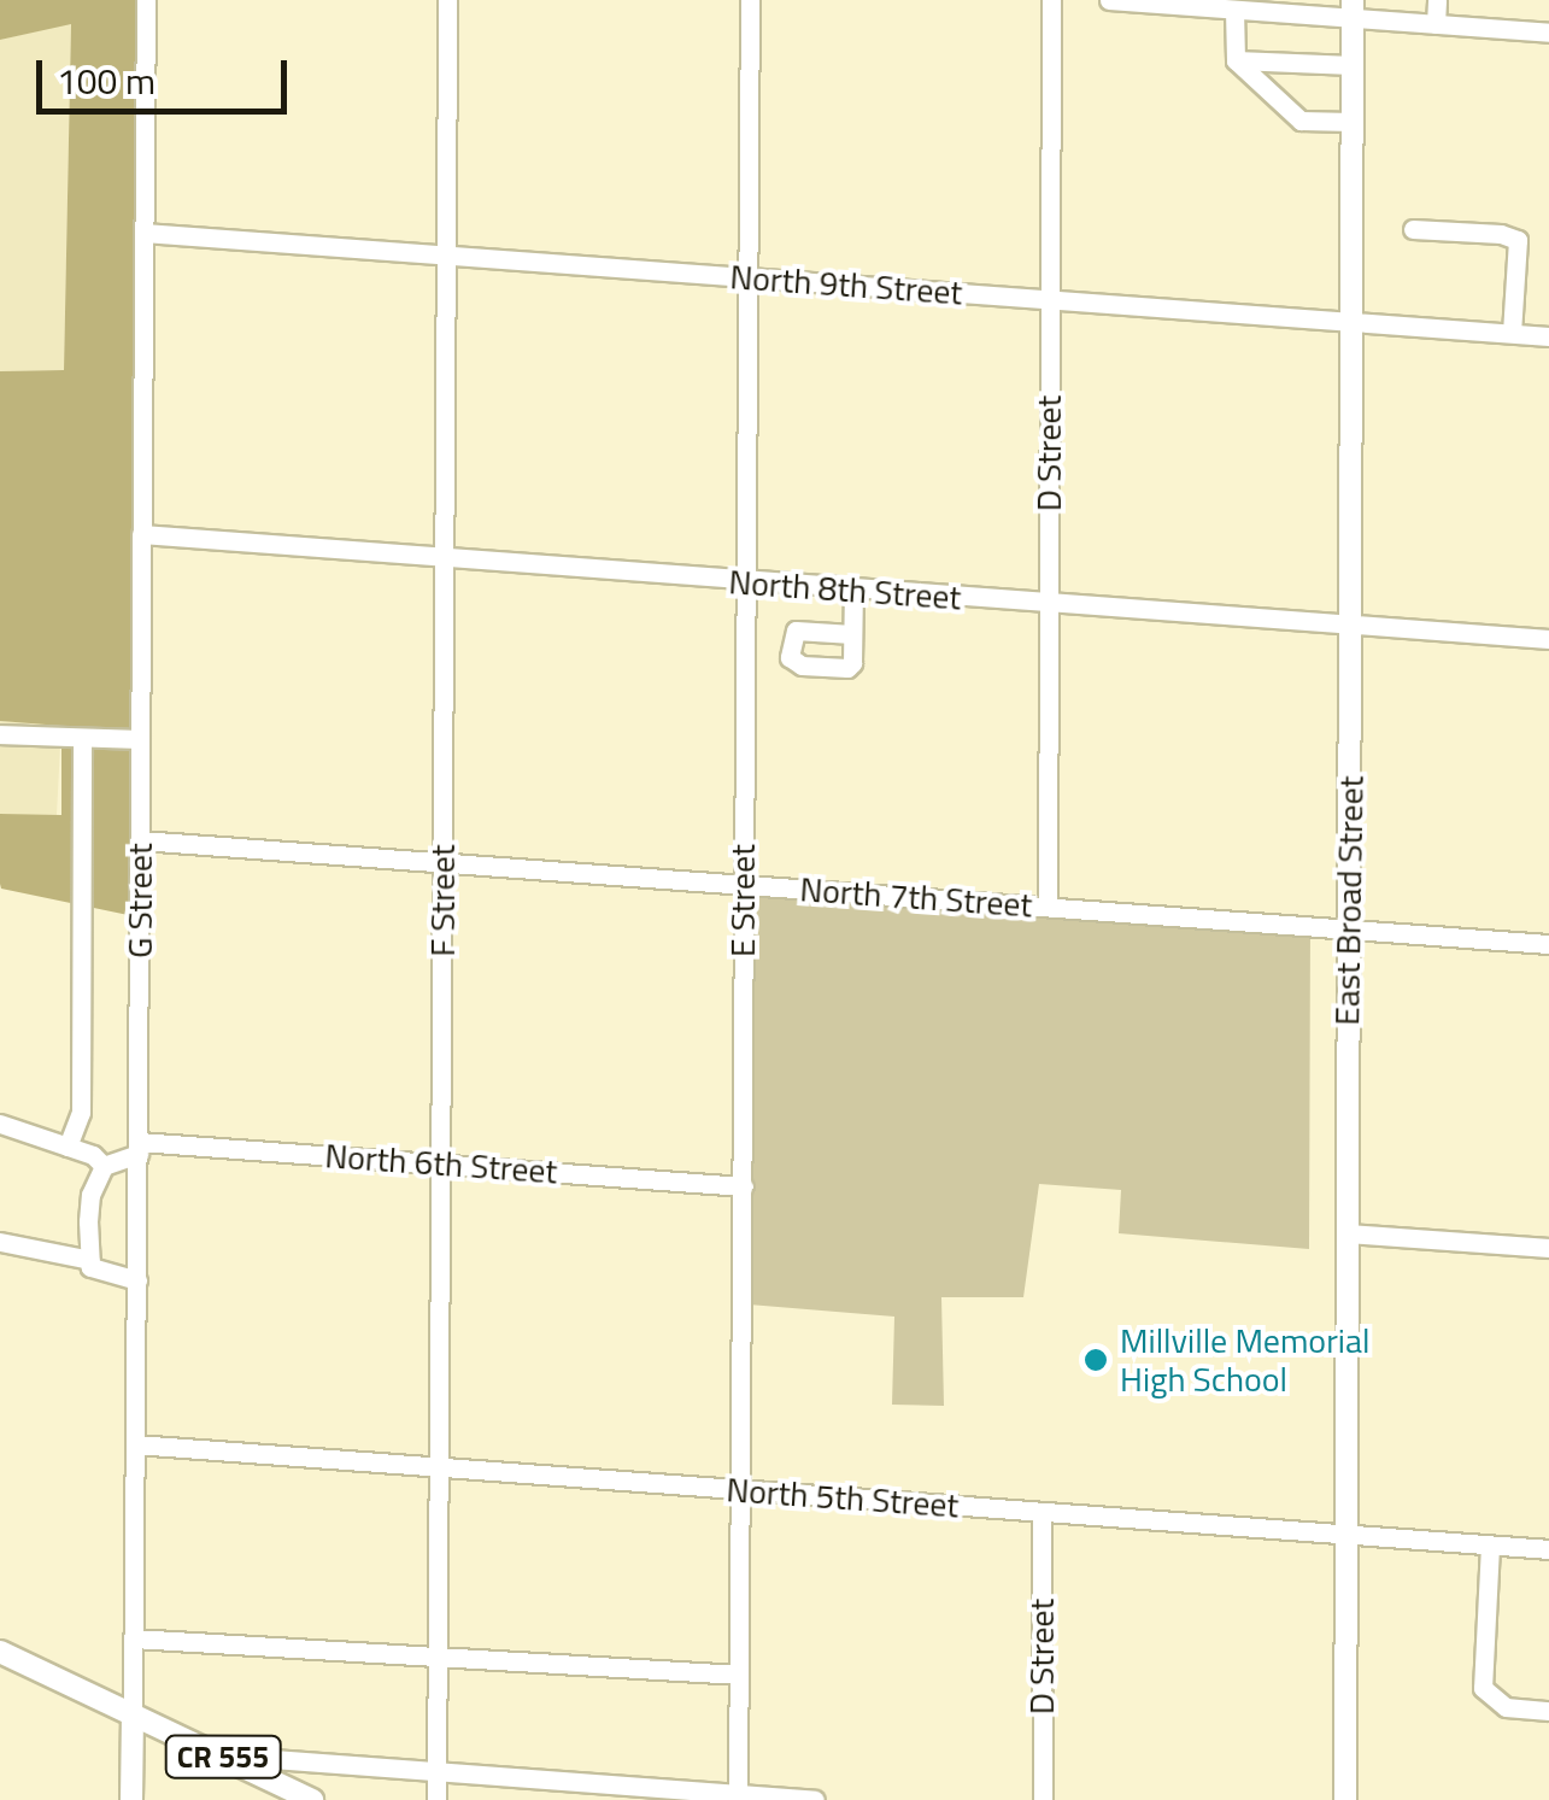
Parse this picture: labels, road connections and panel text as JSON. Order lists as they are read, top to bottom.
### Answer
{
  "streets": {
    "main road": ["G Street", "East Broad Street", "CR 555"],
    "street": [
      "North 9th Street",
      "D Street",
      "North 8th Street",
      "North 7th Street",
      "F Street",
      "E Street",
      "North 6th Street",
      "North 5th Street"
    ]
  },
  "crossings": [
    ["North 9th Street", "D Street"],
    ["North 9th Street", "G Street"],
    ["North 9th Street", "F Street"],
    ["North 9th Street", "E Street"],
    ["North 9th Street", "East Broad Street"],
    ["D Street", "North 8th Street"],
    ["D Street", "North 7th Street"],
    ["D Street", "North 5th Street"],
    ["North 8th Street", "G Street"],
    ["North 8th Street", "F Street"],
    ["North 8th Street", "E Street"],
    ["North 8th Street", "East Broad Street"],
    ["North 7th Street", "G Street"],
    ["North 7th Street", "F Street"],
    ["North 7th Street", "E Street"],
    ["North 7th Street", "East Broad Street"],
    ["G Street", "North 6th Street"],
    ["G Street", "North 5th Street"],
    ["G Street", "CR 555"],
    ["F Street", "North 6th Street"],
    ["F Street", "North 5th Street"],
    ["E Street", "North 6th Street"],
    ["E Street", "North 5th Street"],
    ["East Broad Street", "North 5th Street"]
  ],
  "places": ["Millville Memorial High School"],
  "scale_bar": "100 m"
}
